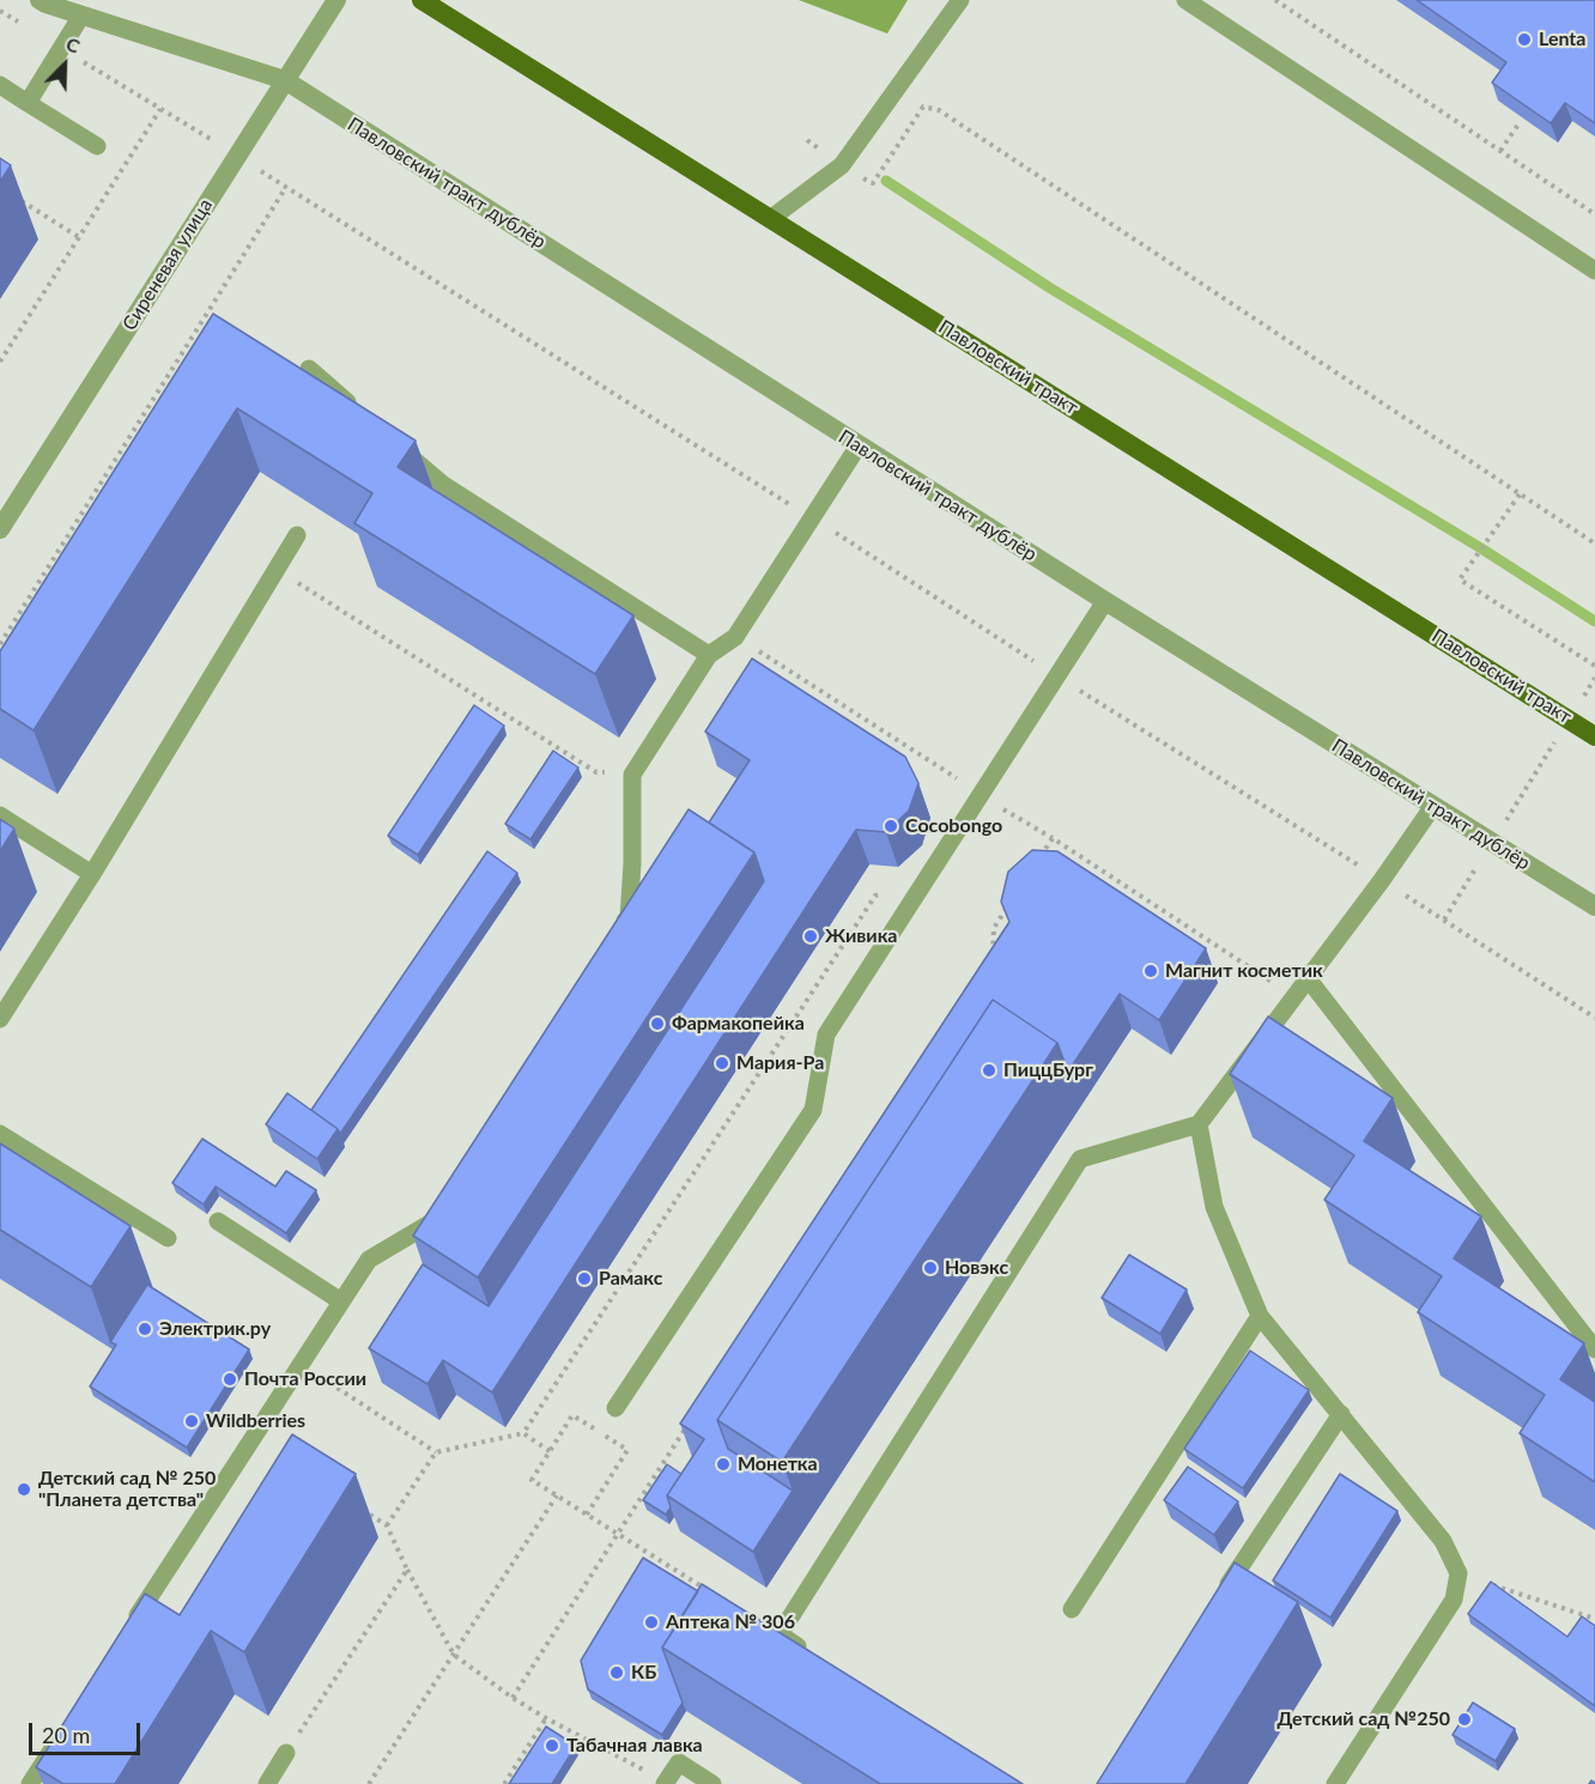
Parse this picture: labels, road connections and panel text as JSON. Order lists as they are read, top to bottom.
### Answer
{
  "streets": {
    "main road": ["Павловский тракт"],
    "street": ["Павловский тракт дублёр", "Сиреневая улица"]
  },
  "crossings": [
    ["Павловский тракт дублёр", "Сиреневая улица"]
  ],
  "places": [
    "Lenta",
    "Cocobongo",
    "Живика",
    "Магнит косметик",
    "Фармакопейка",
    "Мария-Ра",
    "ПиццБург",
    "Новэкс",
    "Рамакс",
    "Электрик.ру",
    "Почта России",
    "Wildberries",
    "Монетка",
    "Детский сад № 250 \"Планета детства\"",
    "Аптека № 306",
    "КБ",
    "Детский сад №250",
    "Табачная лавка"
  ],
  "scale_bar": "20 m",
  "north": "top right"
}
